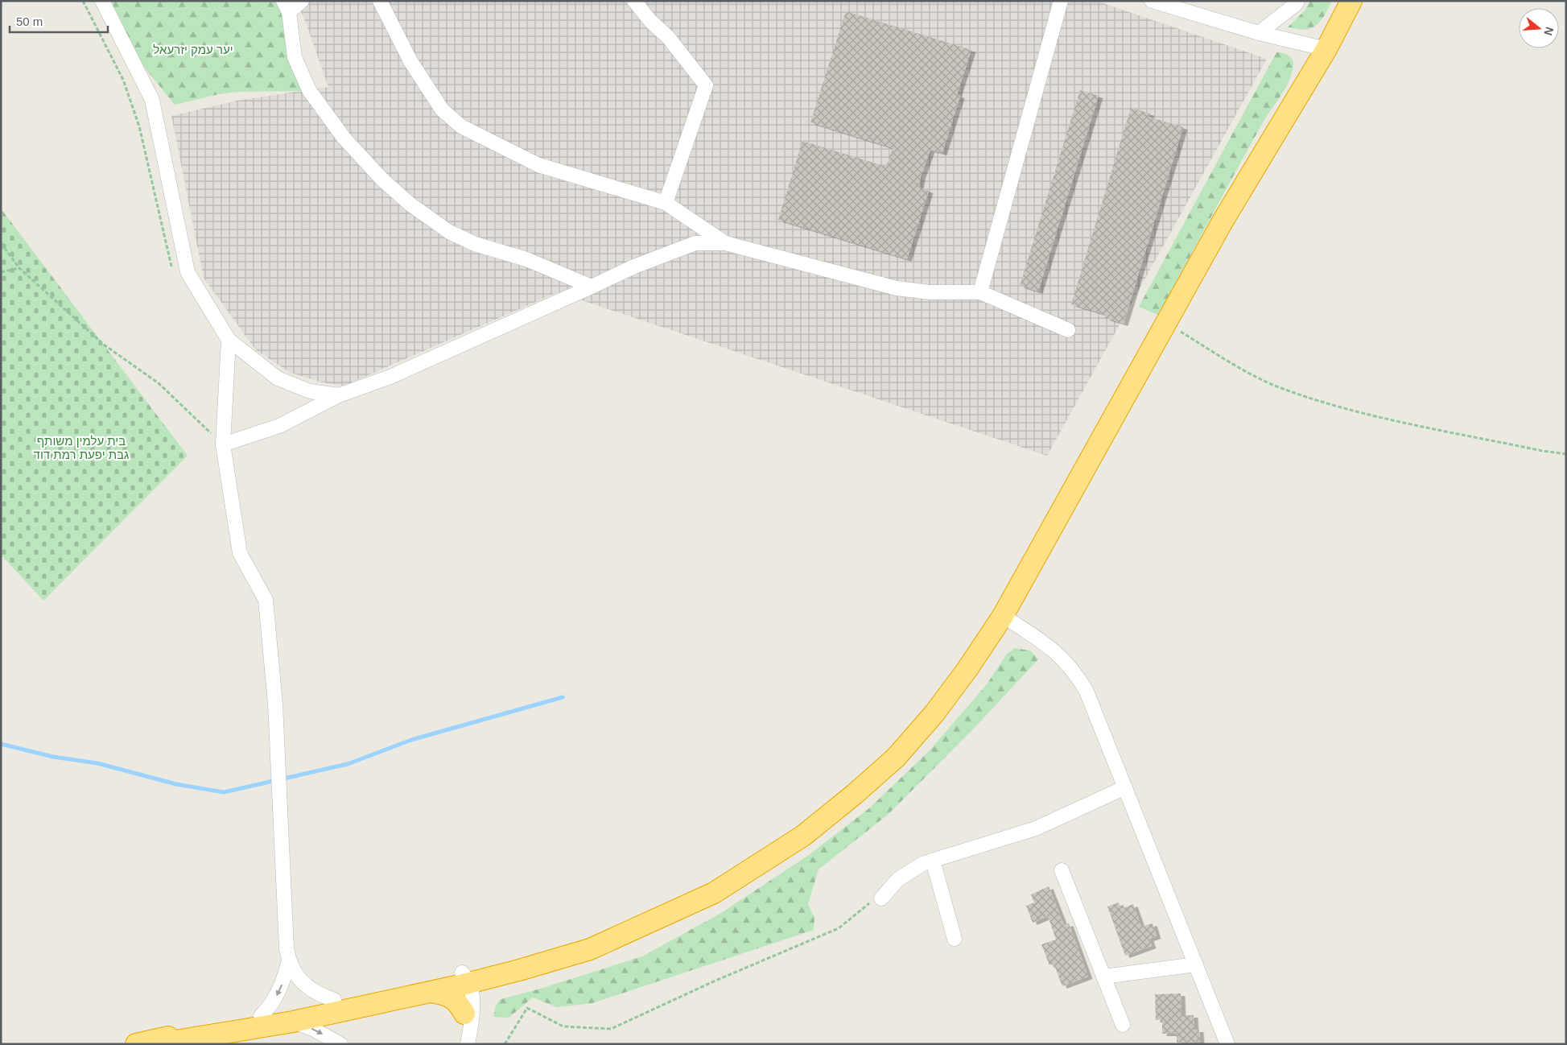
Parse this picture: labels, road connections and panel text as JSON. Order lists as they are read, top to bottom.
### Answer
{
  "parks": ["יער עמק יזרעאל", "בית עלמין משותף גבת יפעת רמת דוד"],
  "scale_bar": "50 m",
  "north": "right"
}
